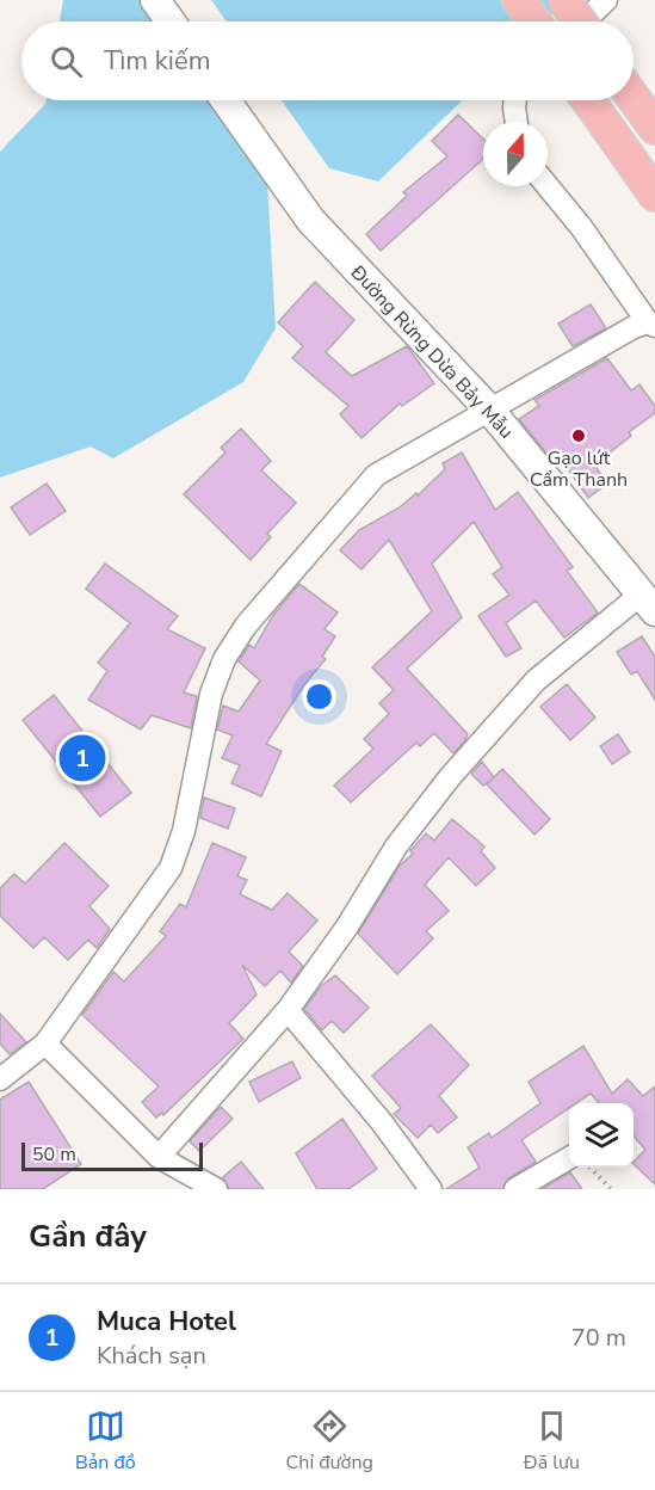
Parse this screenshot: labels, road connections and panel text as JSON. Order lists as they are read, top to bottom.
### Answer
{
  "streets": {
    "street": ["Đường Rừng Dừa Bảy Mẫu"]
  },
  "places": ["Gạo lứt Cẩm Thanh"],
  "scale_bar": "50 m",
  "north": "top",
  "page": {
    "search": "Tìm kiếm",
    "pins": "1",
    "scale": "50 m",
    "heading": "Gần đây",
    "list": [
      {
        "mark": "1",
        "name": "Muca Hotel",
        "note": "Khách sạn",
        "value": "70 m"
      }
    ],
    "nav": ["Bản đồ", "Chỉ đường", "Đã lưu"]
  }
}
